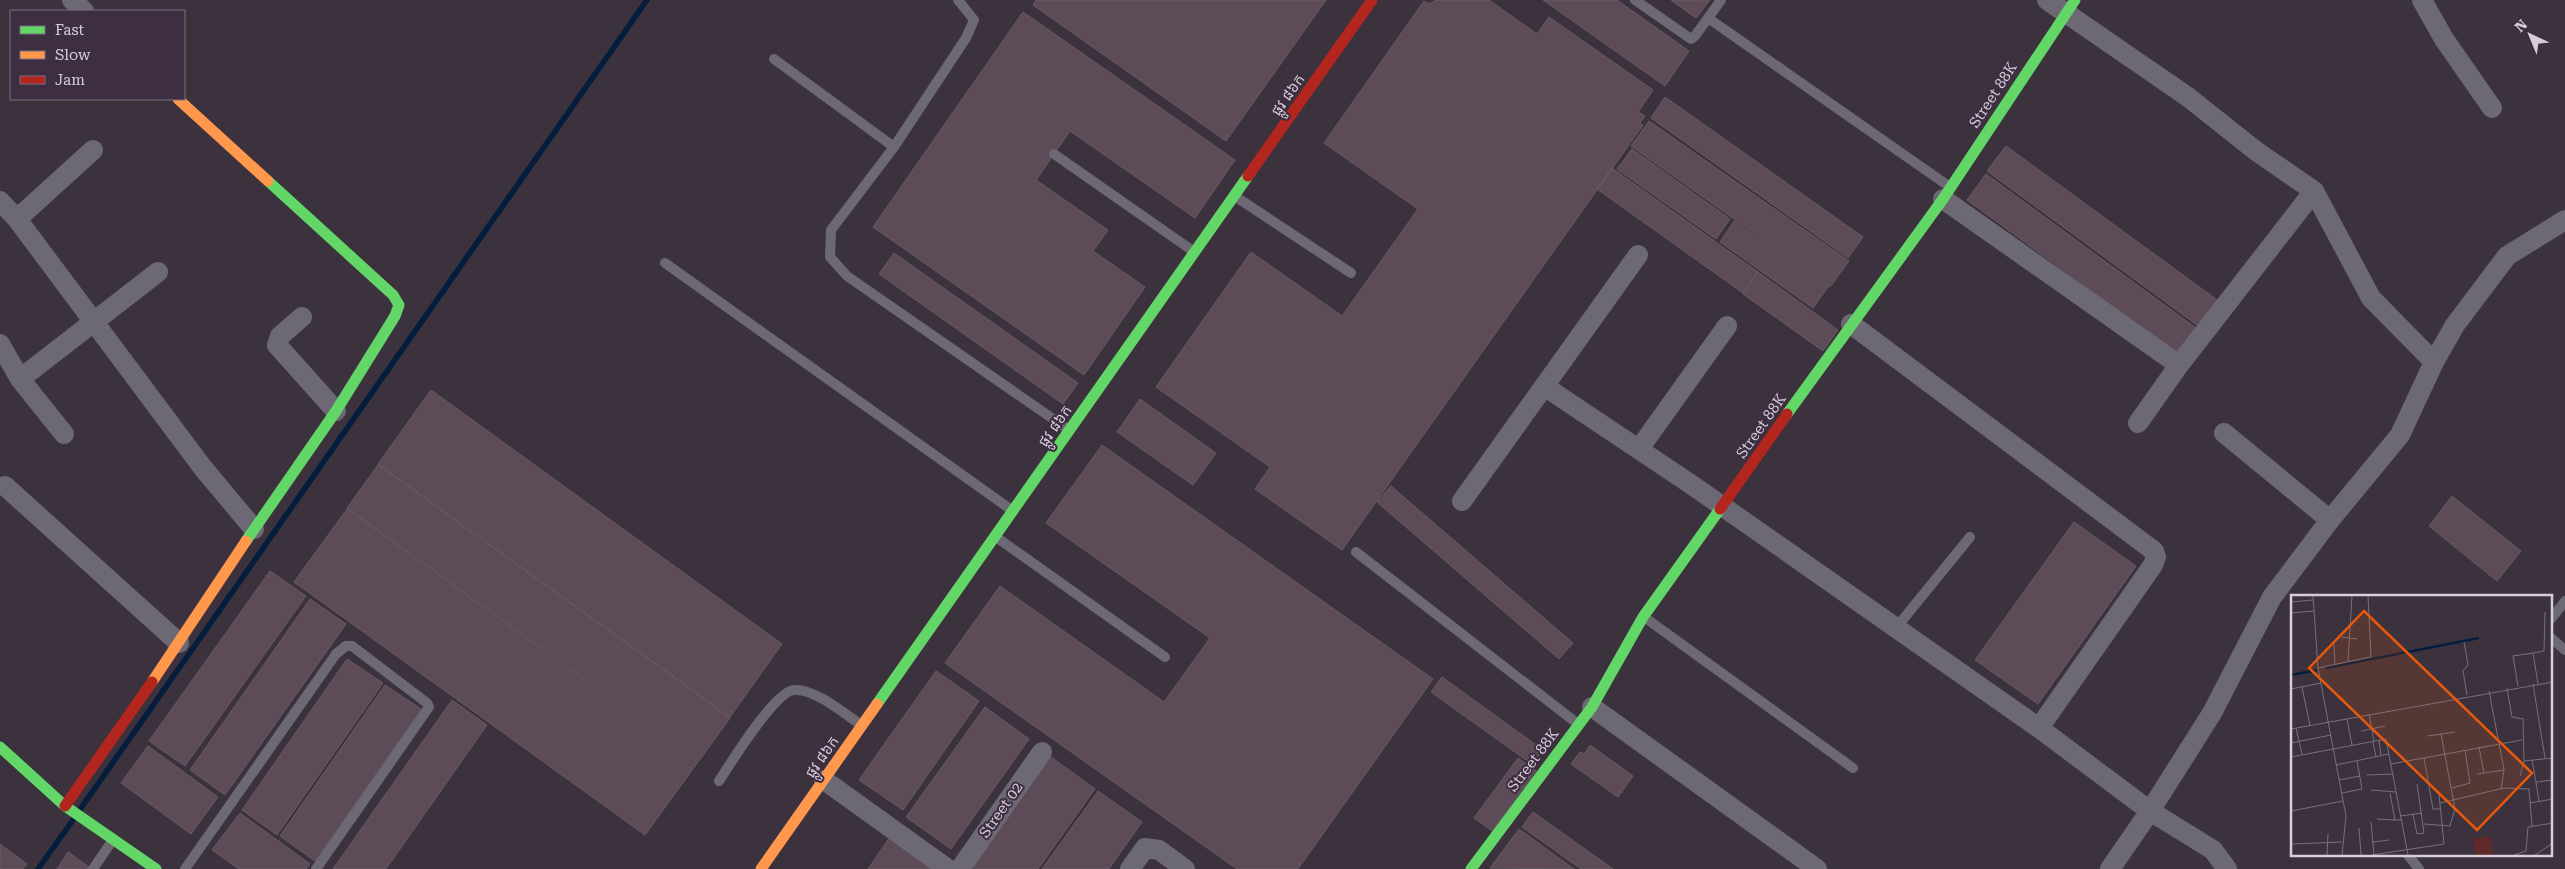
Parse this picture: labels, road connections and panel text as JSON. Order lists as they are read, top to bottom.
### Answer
{
  "streets": {
    "street": ["ផ្លូវ ៨៦ក", "Street 88K", "Street 02"]
  },
  "legend": ["Fast", "Slow", "Jam"],
  "north": "top left"
}
